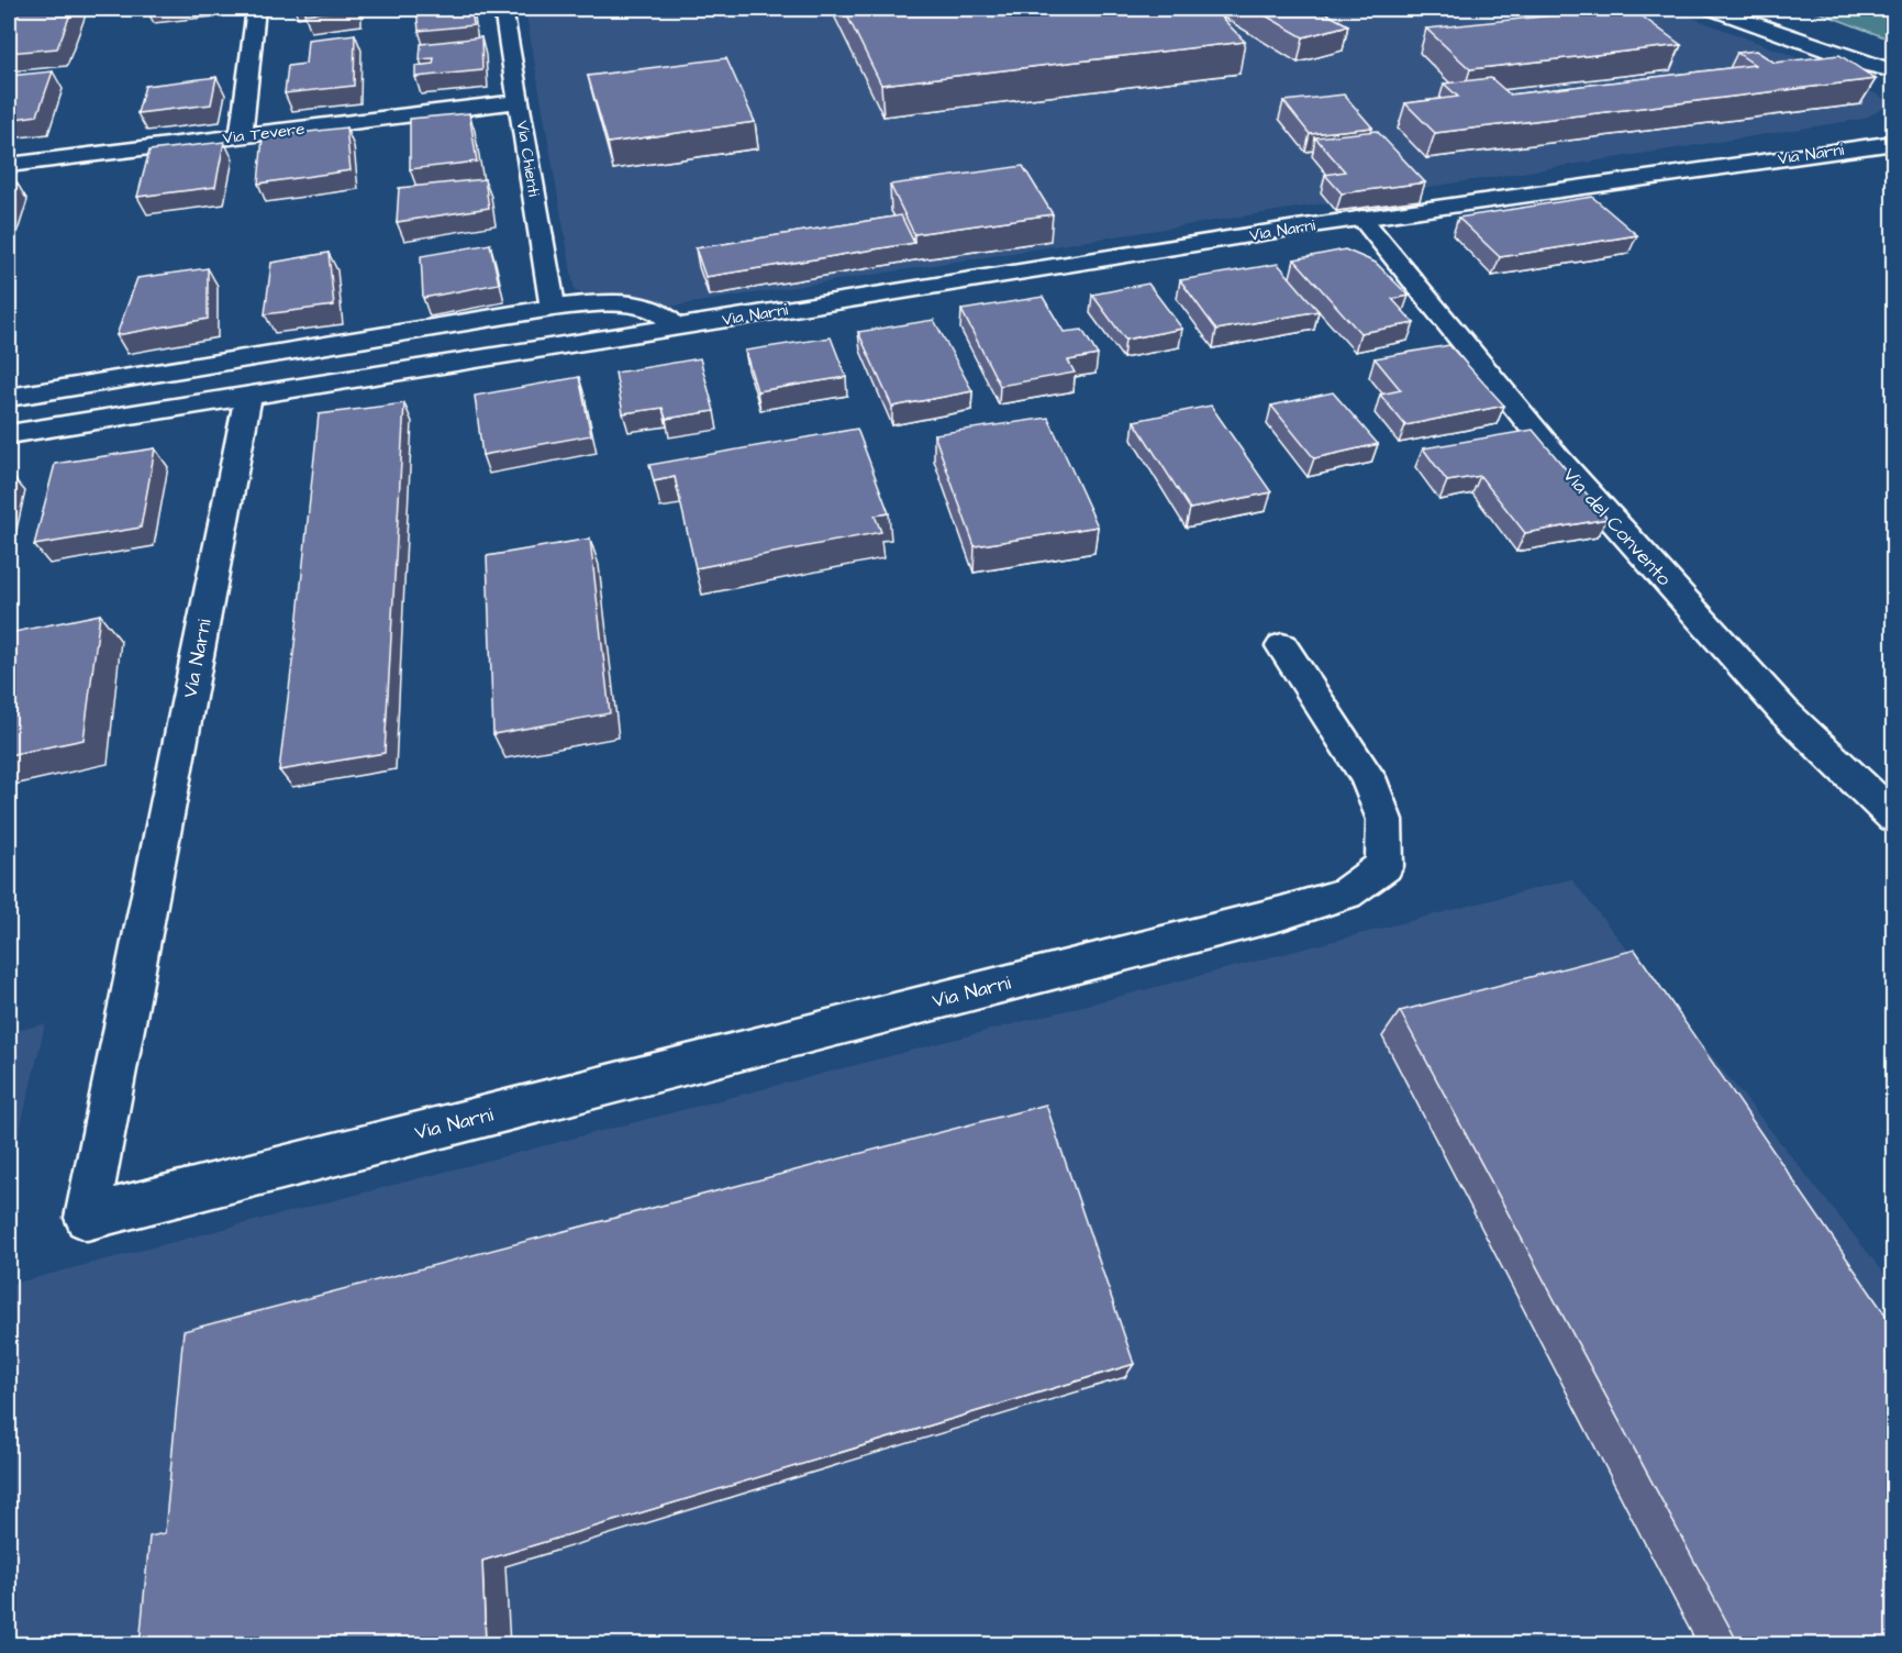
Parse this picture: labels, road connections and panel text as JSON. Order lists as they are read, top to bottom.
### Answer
{
  "streets": {
    "street": [
      "Via Tevere",
      "Via Narni",
      "Via Chienti",
      "Via del Convento"
    ]
  },
  "crossings": [
    ["Via Tevere", "Via Chienti"],
    ["Via Narni", "Via del Convento"]
  ]
}
